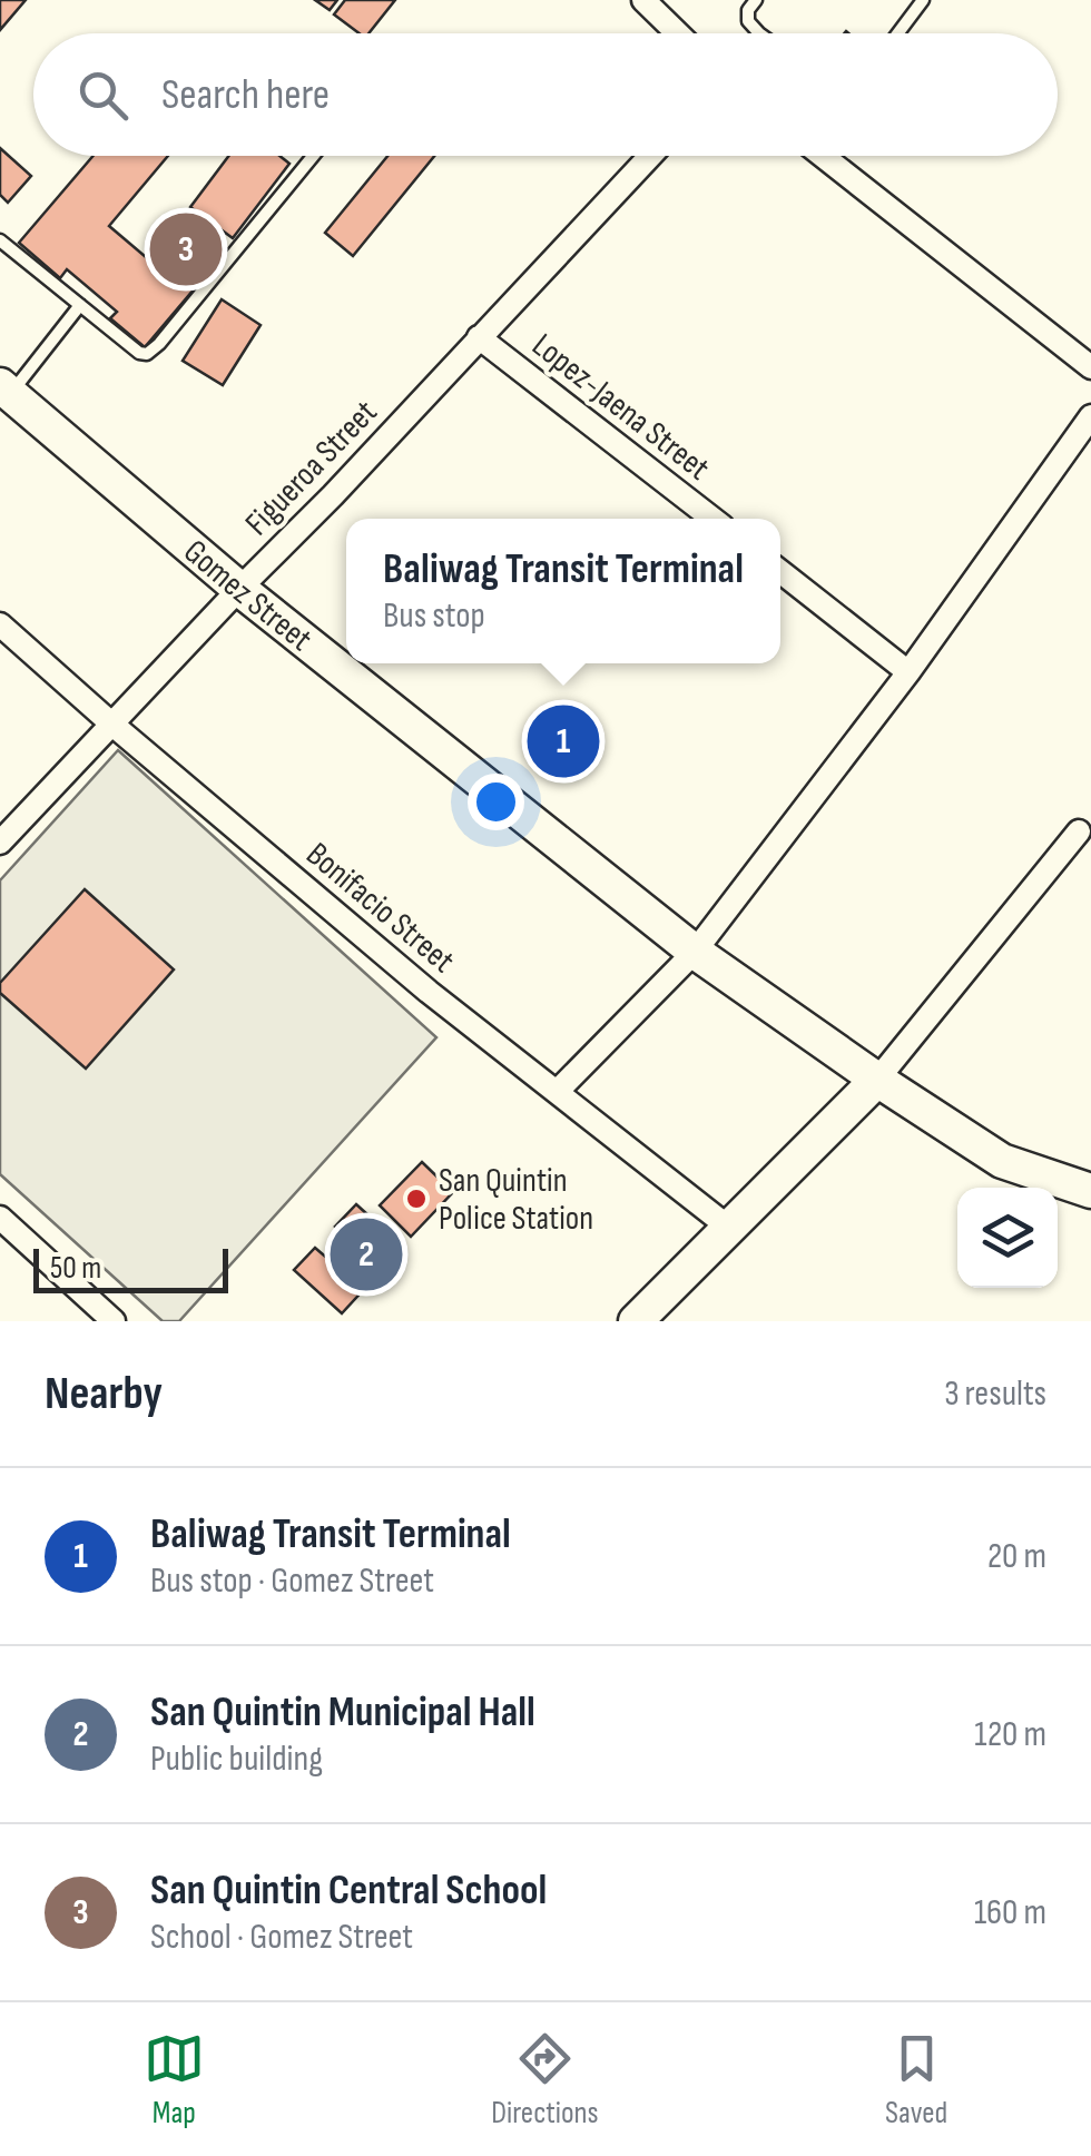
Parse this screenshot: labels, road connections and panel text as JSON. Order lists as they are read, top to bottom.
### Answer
{
  "streets": {
    "main road": ["Gomez Street"],
    "street": ["Lopez-Jaena Street", "Figueroa Street", "Bonifacio Street"]
  },
  "crossings": [
    ["Lopez-Jaena Street", "Figueroa Street"],
    ["Figueroa Street", "Gomez Street"],
    ["Figueroa Street", "Bonifacio Street"]
  ],
  "places": ["San Quintin Police Station"],
  "scale_bar": "50 m",
  "page": {
    "search": "Search here",
    "pins": ["3", "1", "2"],
    "popup": ["Baliwag Transit Terminal", "Bus stop"],
    "scale": "50 m",
    "heading": ["Nearby", "3 results"],
    "list": [
      {
        "mark": "1",
        "name": "Baliwag Transit Terminal",
        "note": "Bus stop · Gomez Street",
        "value": "20 m"
      },
      {
        "mark": "2",
        "name": "San Quintin Municipal Hall",
        "note": "Public building",
        "value": "120 m"
      },
      {
        "mark": "3",
        "name": "San Quintin Central School",
        "note": "School · Gomez Street",
        "value": "160 m"
      }
    ],
    "nav": ["Map", "Directions", "Saved"]
  }
}
